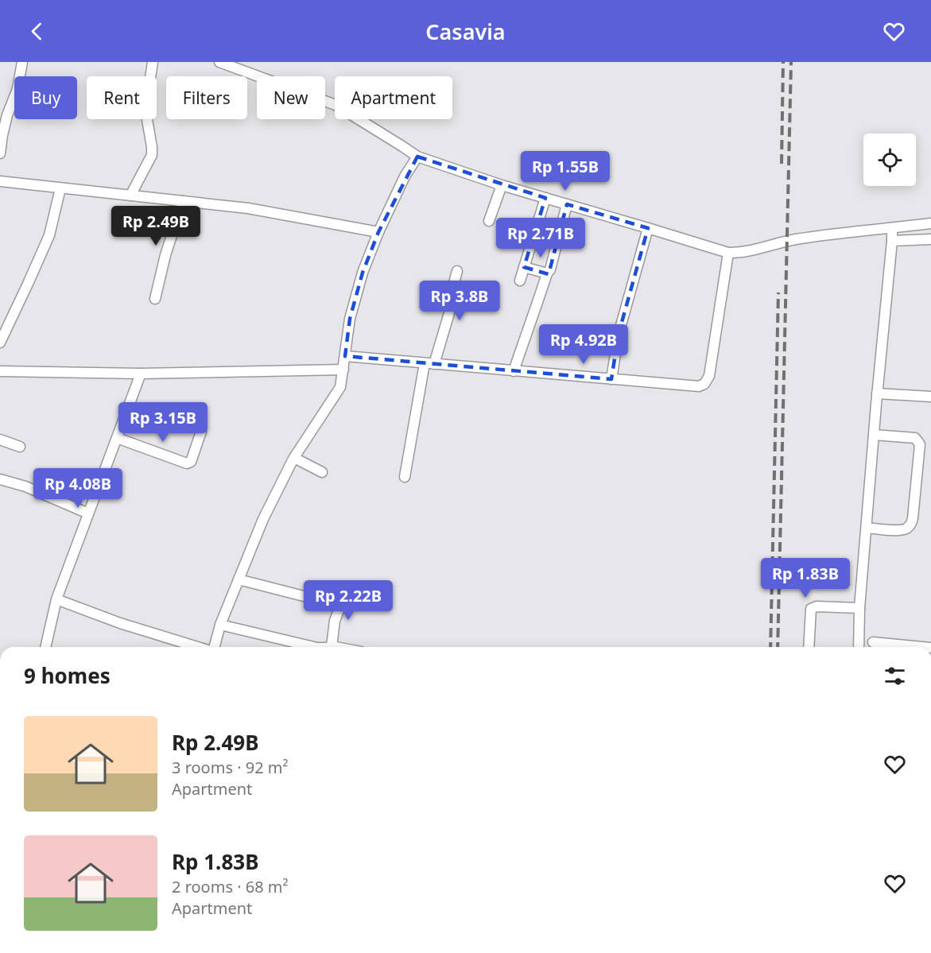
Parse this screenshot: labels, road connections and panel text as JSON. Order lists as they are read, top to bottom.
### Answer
{
  "page": {
    "header": "Casavia",
    "chip": [
      "Buy",
      "Rent",
      "Filters",
      "New",
      "Apartment"
    ],
    "price": [
      "Rp 1.55B",
      "Rp 2.49B",
      "Rp 2.71B",
      "Rp 3.8B",
      "Rp 4.92B",
      "Rp 3.15B",
      "Rp 4.08B",
      "Rp 1.83B",
      "Rp 2.22B"
    ],
    "heading": "9 homes",
    "list": [
      {
        "name": "Rp 2.49B",
        "note": "3 rooms · 92 m² · Apartment"
      },
      {
        "name": "Rp 1.83B",
        "note": "2 rooms · 68 m² · Apartment"
      }
    ]
  }
}
